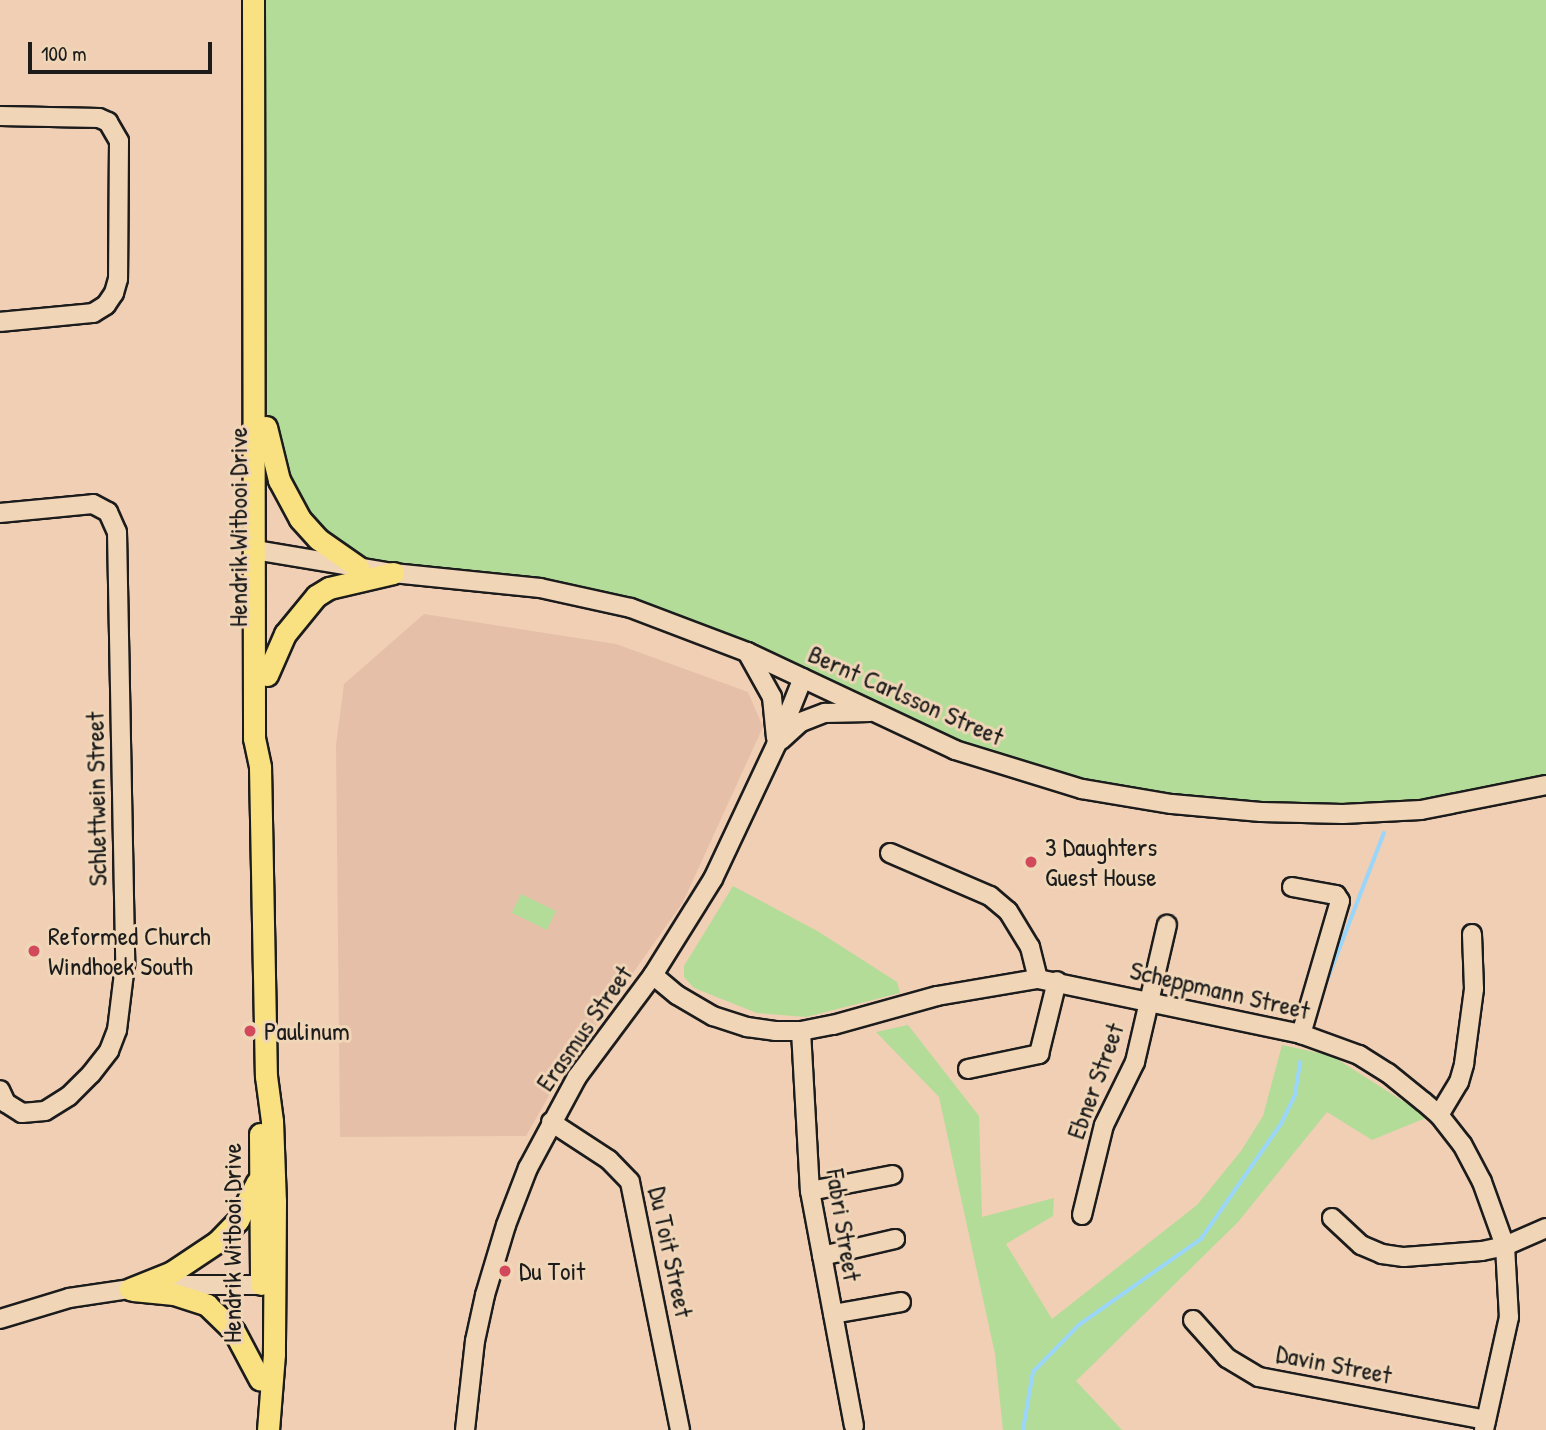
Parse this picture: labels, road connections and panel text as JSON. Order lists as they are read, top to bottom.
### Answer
{
  "streets": {
    "main road": ["Hendrik Witbooi Drive"],
    "street": [
      "Bernt Carlsson Street",
      "Schlettwein Street",
      "Scheppmann Street",
      "Erasmus Street",
      "Ebner Street",
      "Fabri Street",
      "Du Toit Street",
      "Davin Street"
    ]
  },
  "crossings": [
    ["Hendrik Witbooi Drive", "Bernt Carlsson Street"],
    ["Bernt Carlsson Street", "Erasmus Street"],
    ["Scheppmann Street", "Erasmus Street"],
    ["Scheppmann Street", "Ebner Street"],
    ["Scheppmann Street", "Fabri Street"],
    ["Scheppmann Street", "Davin Street"],
    ["Erasmus Street", "Du Toit Street"]
  ],
  "places": [
    "3 Daughters Guest House",
    "Reformed Church Windhoek South",
    "Paulinum",
    "Du Toit"
  ],
  "scale_bar": "100 m"
}
